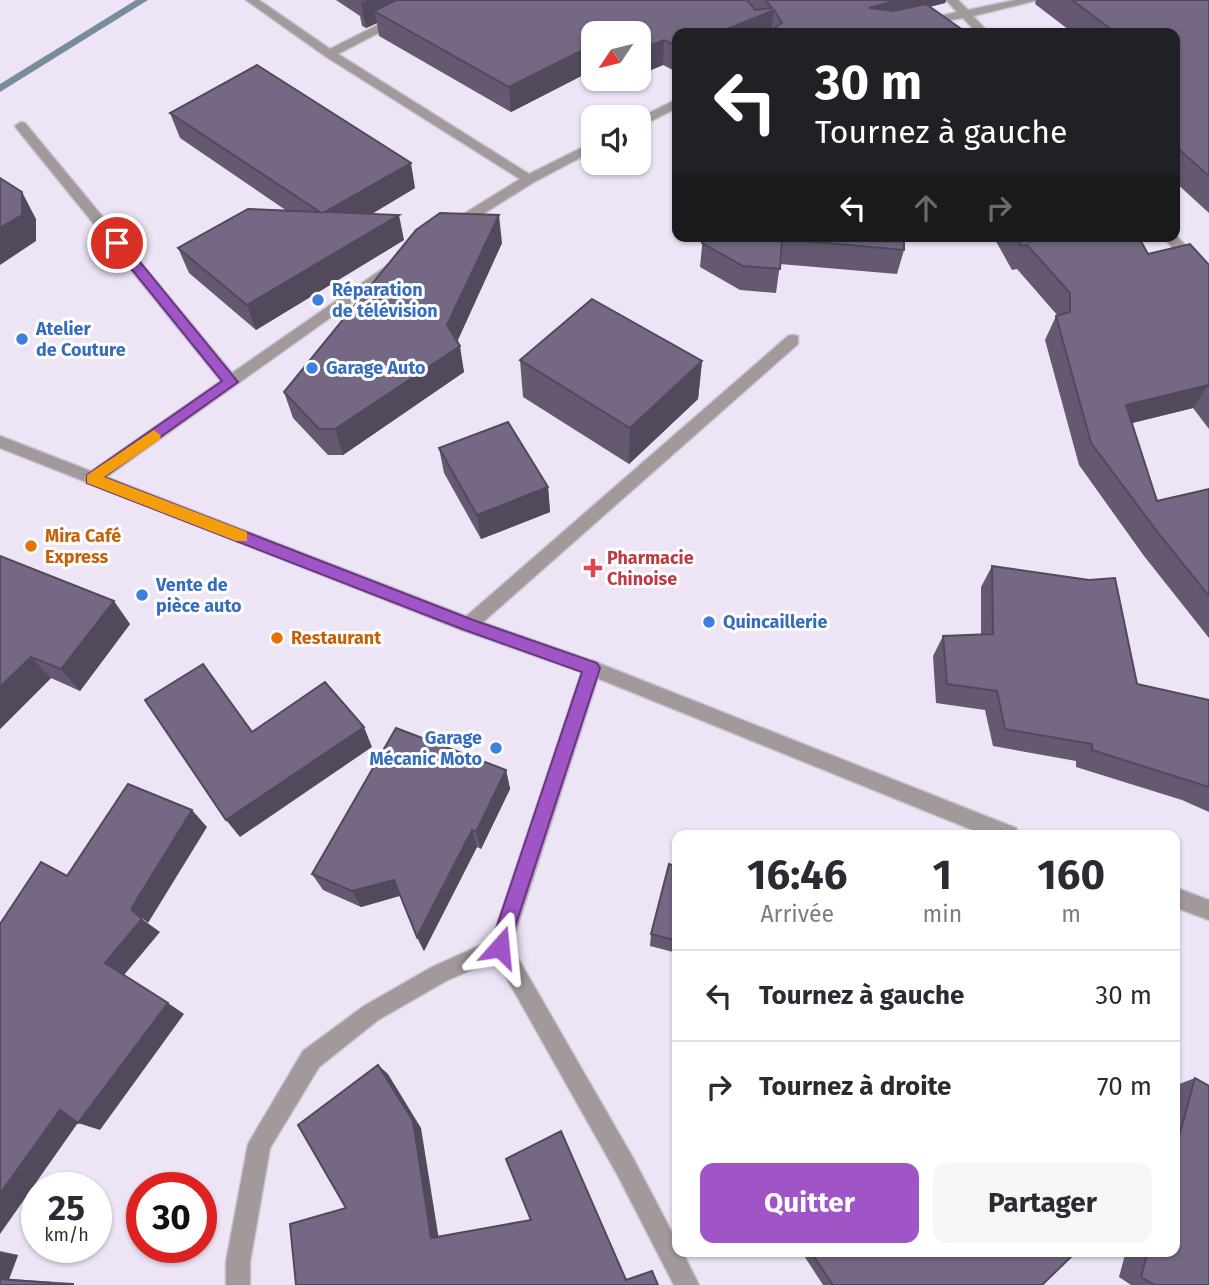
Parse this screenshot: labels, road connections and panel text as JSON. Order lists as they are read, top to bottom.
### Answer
{
  "places": {
    "other": [
      "Réparation de télévision",
      "Atelier de Couture",
      "Garage Auto",
      "Mira Café Express",
      "Vente de pièce auto",
      "Quincaillerie",
      "Restaurant",
      "Garage Mécanic Moto"
    ],
    "health": ["Pharmacie Chinoise"]
  },
  "north": "bottom left",
  "page": {
    "turn": ["30 m", "Tournez à gauche"],
    "eta": [
      "16:46",
      "Arrivée",
      "1",
      "min",
      "160",
      "m"
    ],
    "list": [
      {
        "name": "Tournez à gauche",
        "value": "30 m"
      },
      {
        "name": "Tournez à droite",
        "value": "70 m"
      }
    ],
    "buttons": ["Quitter", "Partager"],
    "speed": "25 km/h",
    "limit": "30"
  }
}
